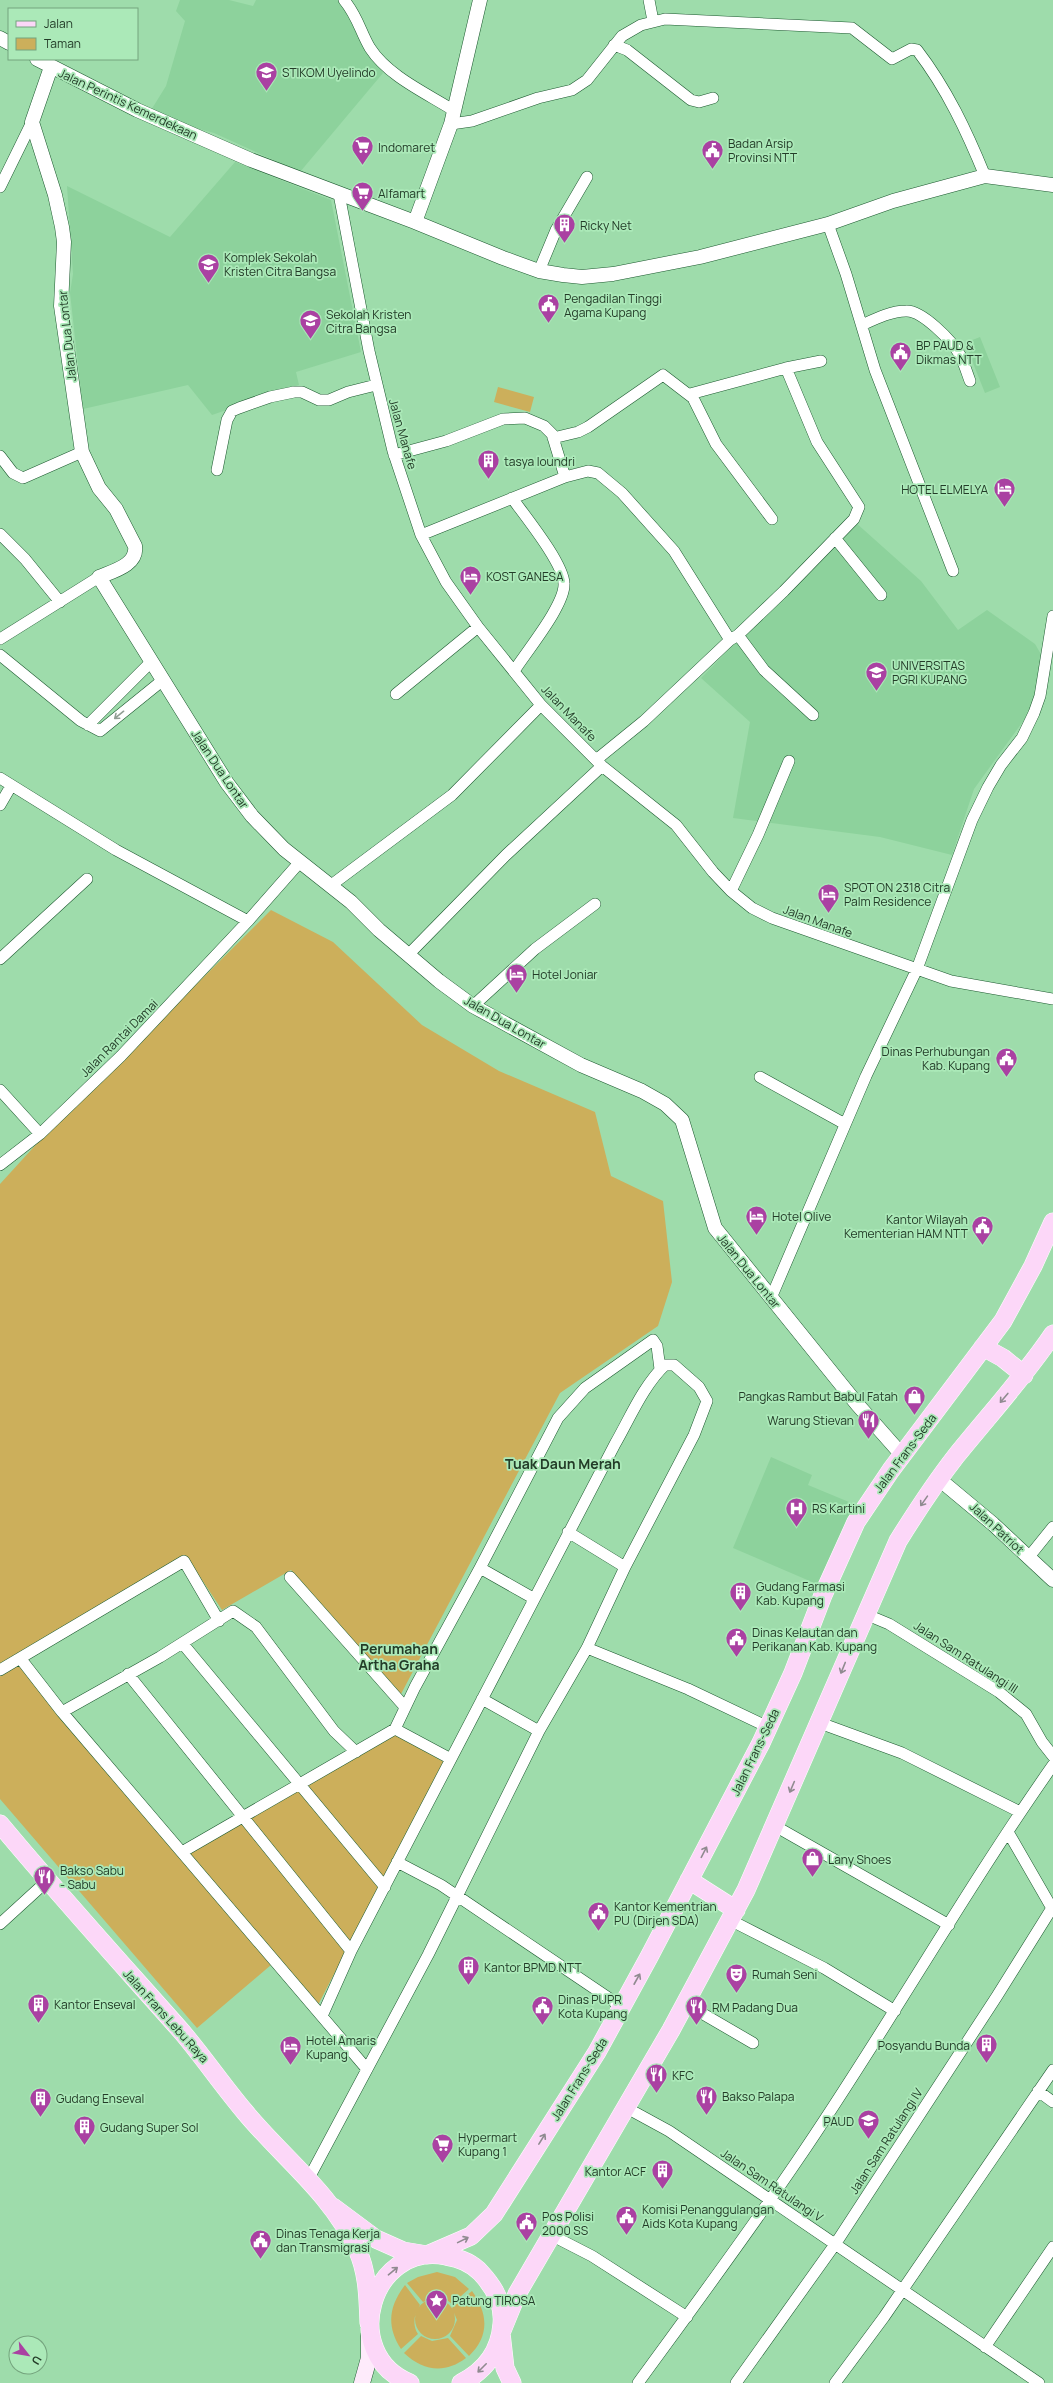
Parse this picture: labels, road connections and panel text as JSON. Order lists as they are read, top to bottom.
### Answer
{
  "streets": {
    "main road": ["Jalan Frans-Seda", "Jalan Frans Lebu Raya"],
    "street": [
      "Jalan Perintis Kemerdekaan",
      "Jalan Dua Lontar",
      "Jalan Manafe",
      "Jalan Rantai Damai",
      "Jalan Patriot",
      "Jalan Sam Ratulangi III",
      "Jalan Sam Ratulangi IV",
      "Jalan Sam Ratulangi V"
    ]
  },
  "crossings": [
    ["Jalan Perintis Kemerdekaan", "Jalan Manafe"],
    ["Jalan Dua Lontar", "Jalan Rantai Damai"],
    ["Jalan Dua Lontar", "Jalan Frans-Seda"],
    ["Jalan Frans-Seda", "Jalan Frans Lebu Raya"],
    ["Jalan Sam Ratulangi IV", "Jalan Sam Ratulangi V"]
  ],
  "districts": ["Tuak Daun Merah", "Perumahan Artha Graha"],
  "places": {
    "school or university": [
      "STIKOM Uyelindo",
      "Komplek Sekolah Kristen Citra Bangsa",
      "Sekolah Kristen Citra Bangsa",
      "UNIVERSITAS PGRI KUPANG",
      "PAUD"
    ],
    "supermarket": ["Indomaret", "Alfamart", "Hypermart Kupang 1"],
    "public building": [
      "Badan Arsip Provinsi NTT",
      "Pengadilan Tinggi Agama Kupang",
      "BP PAUD & Dikmas NTT",
      "Dinas Perhubungan Kab. Kupang",
      "Kantor Wilayah Kementerian HAM NTT",
      "Dinas Kelautan dan Perikanan Kab. Kupang",
      "Kantor Kementrian PU (Dirjen SDA)",
      "Dinas PUPR Kota Kupang",
      "Komisi Penanggulangan Aids Kota Kupang",
      "Pos Polisi 2000 SS",
      "Dinas Tenaga Kerja dan Transmigrasi"
    ],
    "building": [
      "Ricky Net",
      "tasya loundri",
      "Gudang Farmasi Kab. Kupang",
      "Kantor BPMD NTT",
      "Kantor Enseval",
      "Posyandu Bunda",
      "Gudang Enseval",
      "Gudang Super Sol",
      "Kantor ACF"
    ],
    "hotel": [
      "HOTEL ELMELYA",
      "KOST GANESA",
      "SPOT ON 2318 Citra Palm Residence",
      "Hotel Joniar",
      "Hotel Olive",
      "Hotel Amaris Kupang"
    ],
    "shop": ["Pangkas Rambut Babul Fatah", "Lany Shoes"],
    "restaurant": [
      "Warung Stievan",
      "Bakso Sabu - Sabu",
      "RM Padang Dua",
      "KFC",
      "Bakso Palapa"
    ],
    "hospital": ["RS Kartini"],
    "theatre": ["Rumah Seni"],
    "place": ["Patung TIROSA"]
  },
  "legend": ["Jalan", "Taman"],
  "north": "bottom right"
}
